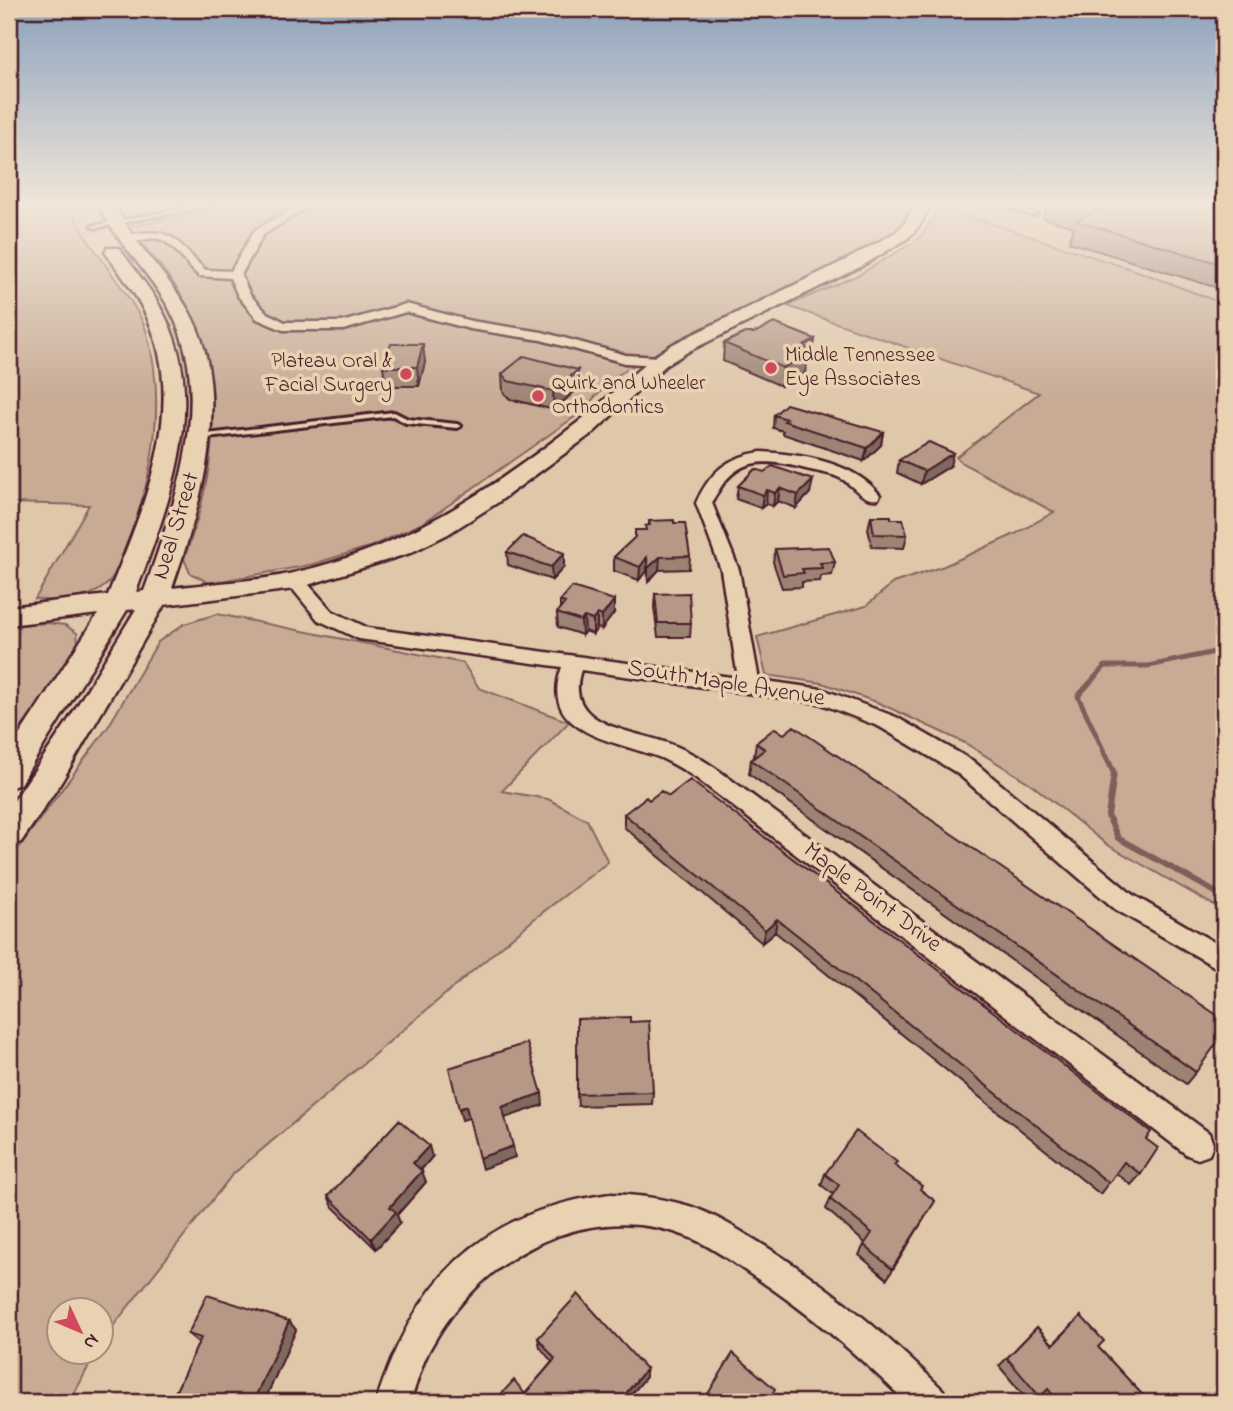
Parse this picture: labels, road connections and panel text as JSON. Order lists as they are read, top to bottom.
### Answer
{
  "streets": {
    "main road": ["Neal Street"],
    "street": ["South Maple Avenue", "Maple Point Drive"]
  },
  "crossings": [
    ["South Maple Avenue", "Maple Point Drive"]
  ],
  "places": ["Middle Tennessee Eye Associates", "Plateau Oral & Facial Surgery", "Quirk and Wheeler Orthodontics"],
  "north": "bottom right"
}
